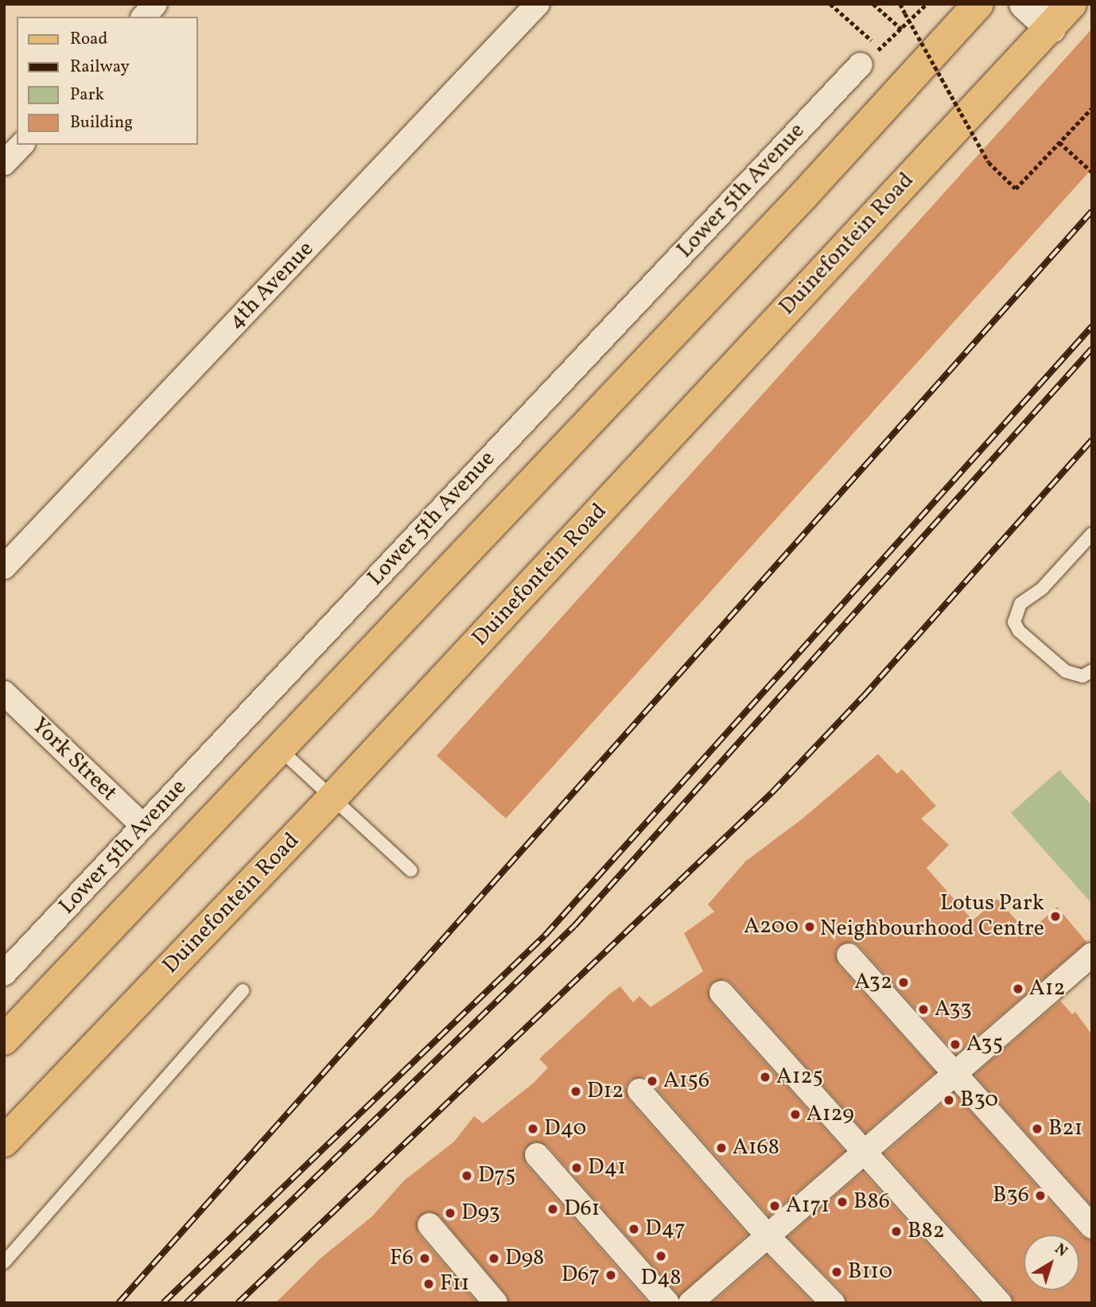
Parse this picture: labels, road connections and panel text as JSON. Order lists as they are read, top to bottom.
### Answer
{
  "streets": {
    "main road": ["Duinefontein Road"],
    "street": ["Lower 5th Avenue", "4th Avenue", "York Street"]
  },
  "crossings": [
    ["Lower 5th Avenue", "York Street"]
  ],
  "places": [
    "Lotus Park Neighbourhood Centre",
    "A200",
    "A32",
    "A12",
    "A33",
    "A35",
    "A125",
    "A156",
    "D12",
    "B30",
    "A129",
    "D40",
    "B21",
    "A168",
    "D41",
    "D75",
    "B36",
    "B86",
    "A171",
    "D61",
    "D93",
    "D47",
    "B82",
    "D48",
    "F6",
    "D98",
    "B110",
    "D67",
    "F11"
  ],
  "legend": [
    "Road",
    "Railway",
    "Park",
    "Building"
  ],
  "north": "top right"
}
